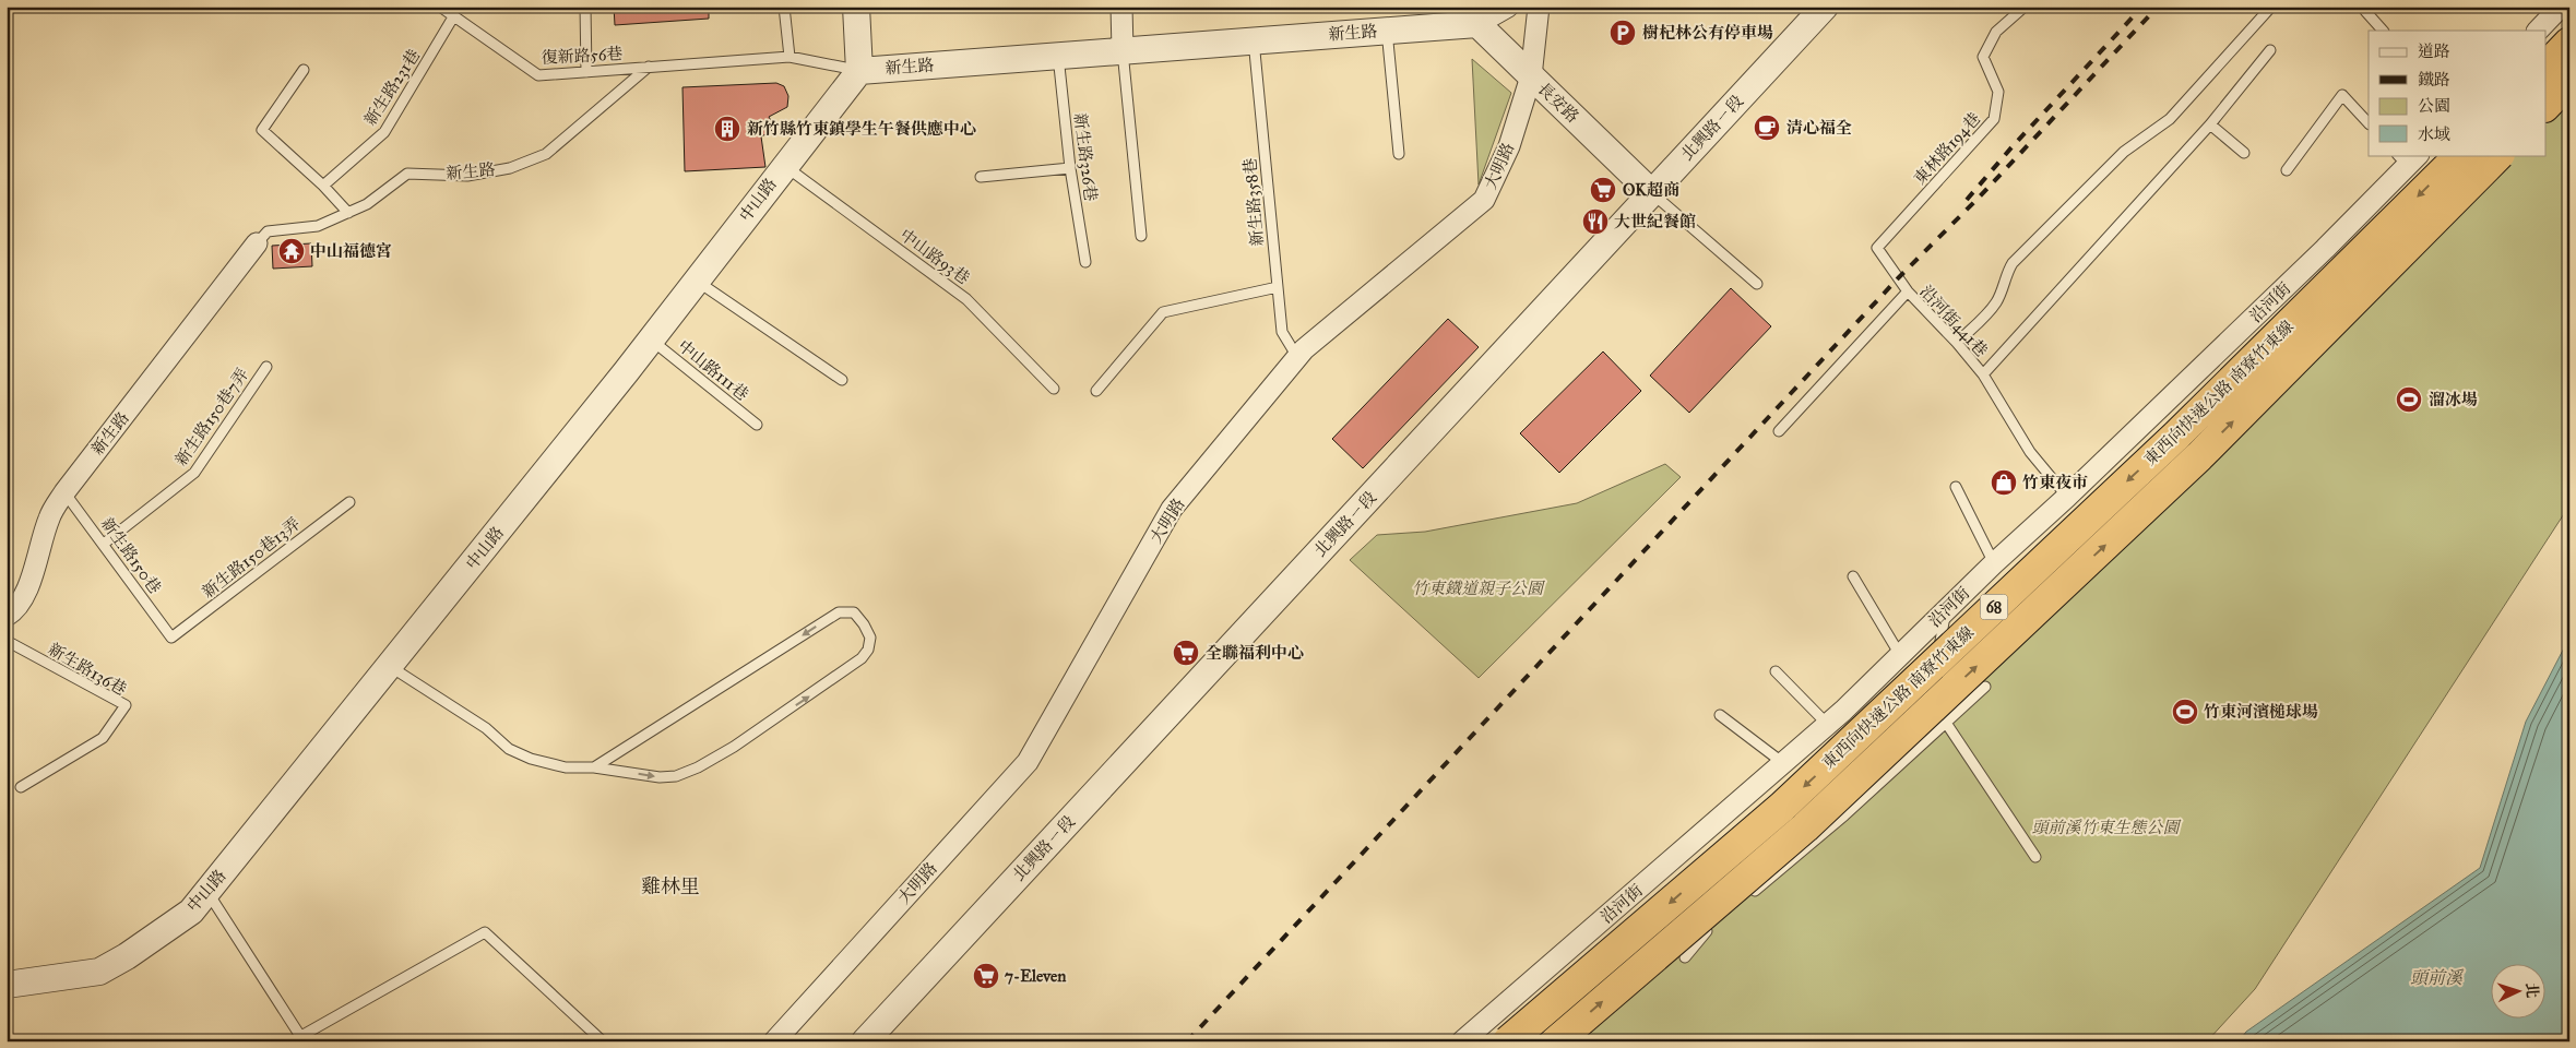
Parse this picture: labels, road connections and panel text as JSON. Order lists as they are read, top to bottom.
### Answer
{
  "streets": {
    "highway": ["東西向快速公路 南寮竹東線", "68"],
    "street": [
      "新生路",
      "長安路",
      "北興路ㄧ段",
      "大明路",
      "中山路",
      "沿河街"
    ],
    "lane": [
      "復新路56巷",
      "新生路231巷",
      "東林路194巷",
      "新生路326巷",
      "新生路358巷",
      "中山路93巷",
      "沿河街441巷",
      "中山路111巷",
      "新生路150巷7弄",
      "新生路150巷",
      "新生路150巷13弄",
      "新生路136巷"
    ]
  },
  "crossings": [
    ["新生路", "復新路56巷"],
    ["新生路", "長安路"],
    ["新生路", "新生路326巷"],
    ["新生路", "中山路"],
    ["新生路", "新生路358巷"],
    ["新生路", "新生路150巷"],
    ["復新路56巷", "新生路231巷"],
    ["長安路", "北興路ㄧ段"],
    ["長安路", "大明路"],
    ["東林路194巷", "沿河街441巷"],
    ["大明路", "新生路358巷"],
    ["中山路", "中山路93巷"],
    ["中山路", "中山路111巷"],
    ["沿河街", "沿河街441巷"],
    ["新生路150巷7弄", "新生路150巷"],
    ["新生路150巷", "新生路150巷13弄"]
  ],
  "districts": ["雞林里"],
  "water": ["頭前溪"],
  "parks": ["竹東鐵道親子公園", "頭前溪竹東生態公園"],
  "places": {
    "parking": ["樹杞林公有停車場"],
    "cafe": ["清心福全"],
    "building": ["新竹縣竹東鎮學生午餐供應中心"],
    "supermarket": ["OK超商", "全聯福利中心", "7-Eleven"],
    "restaurant": ["大世紀餐館"],
    "temple": ["中山福德宮"],
    "sports": ["溜冰場", "竹東河濱槌球場"],
    "shop": ["竹東夜市"]
  },
  "legend": [
    "道路",
    "鐵路",
    "公園",
    "水域"
  ],
  "north": "right"
}
